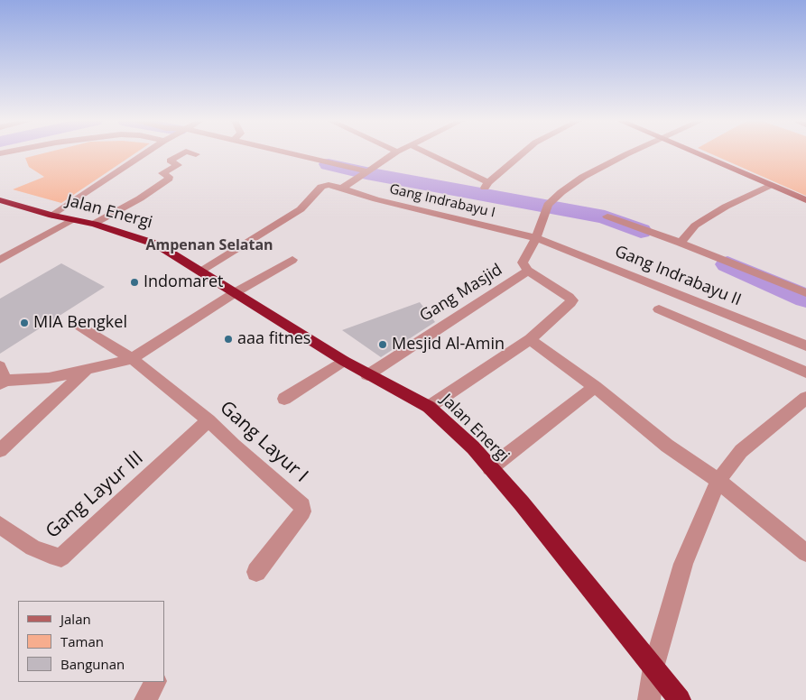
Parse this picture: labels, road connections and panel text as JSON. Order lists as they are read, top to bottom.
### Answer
{
  "streets": {
    "highway": ["Jalan Energi"],
    "street": [
      "Gang Indrabayu I",
      "Gang Indrabayu II",
      "Gang Masjid",
      "Gang Layur I",
      "Gang Layur III"
    ]
  },
  "crossings": [
    ["Gang Indrabayu I", "Jalan Energi"],
    ["Gang Indrabayu I", "Gang Indrabayu II"],
    ["Jalan Energi", "Gang Masjid"],
    ["Gang Layur I", "Gang Layur III"]
  ],
  "districts": ["Ampenan Selatan"],
  "places": [
    "Indomaret",
    "MIA Bengkel",
    "aaa fitnes",
    "Mesjid Al-Amin"
  ],
  "legend": ["Jalan", "Taman", "Bangunan"]
}
